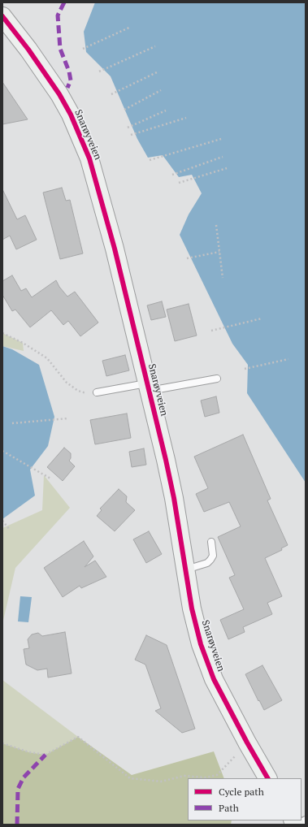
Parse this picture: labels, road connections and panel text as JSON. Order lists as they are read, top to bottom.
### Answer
{
  "streets": {
    "street": ["Snarøyveien"]
  },
  "legend": ["Cycle path", "Path"]
}
